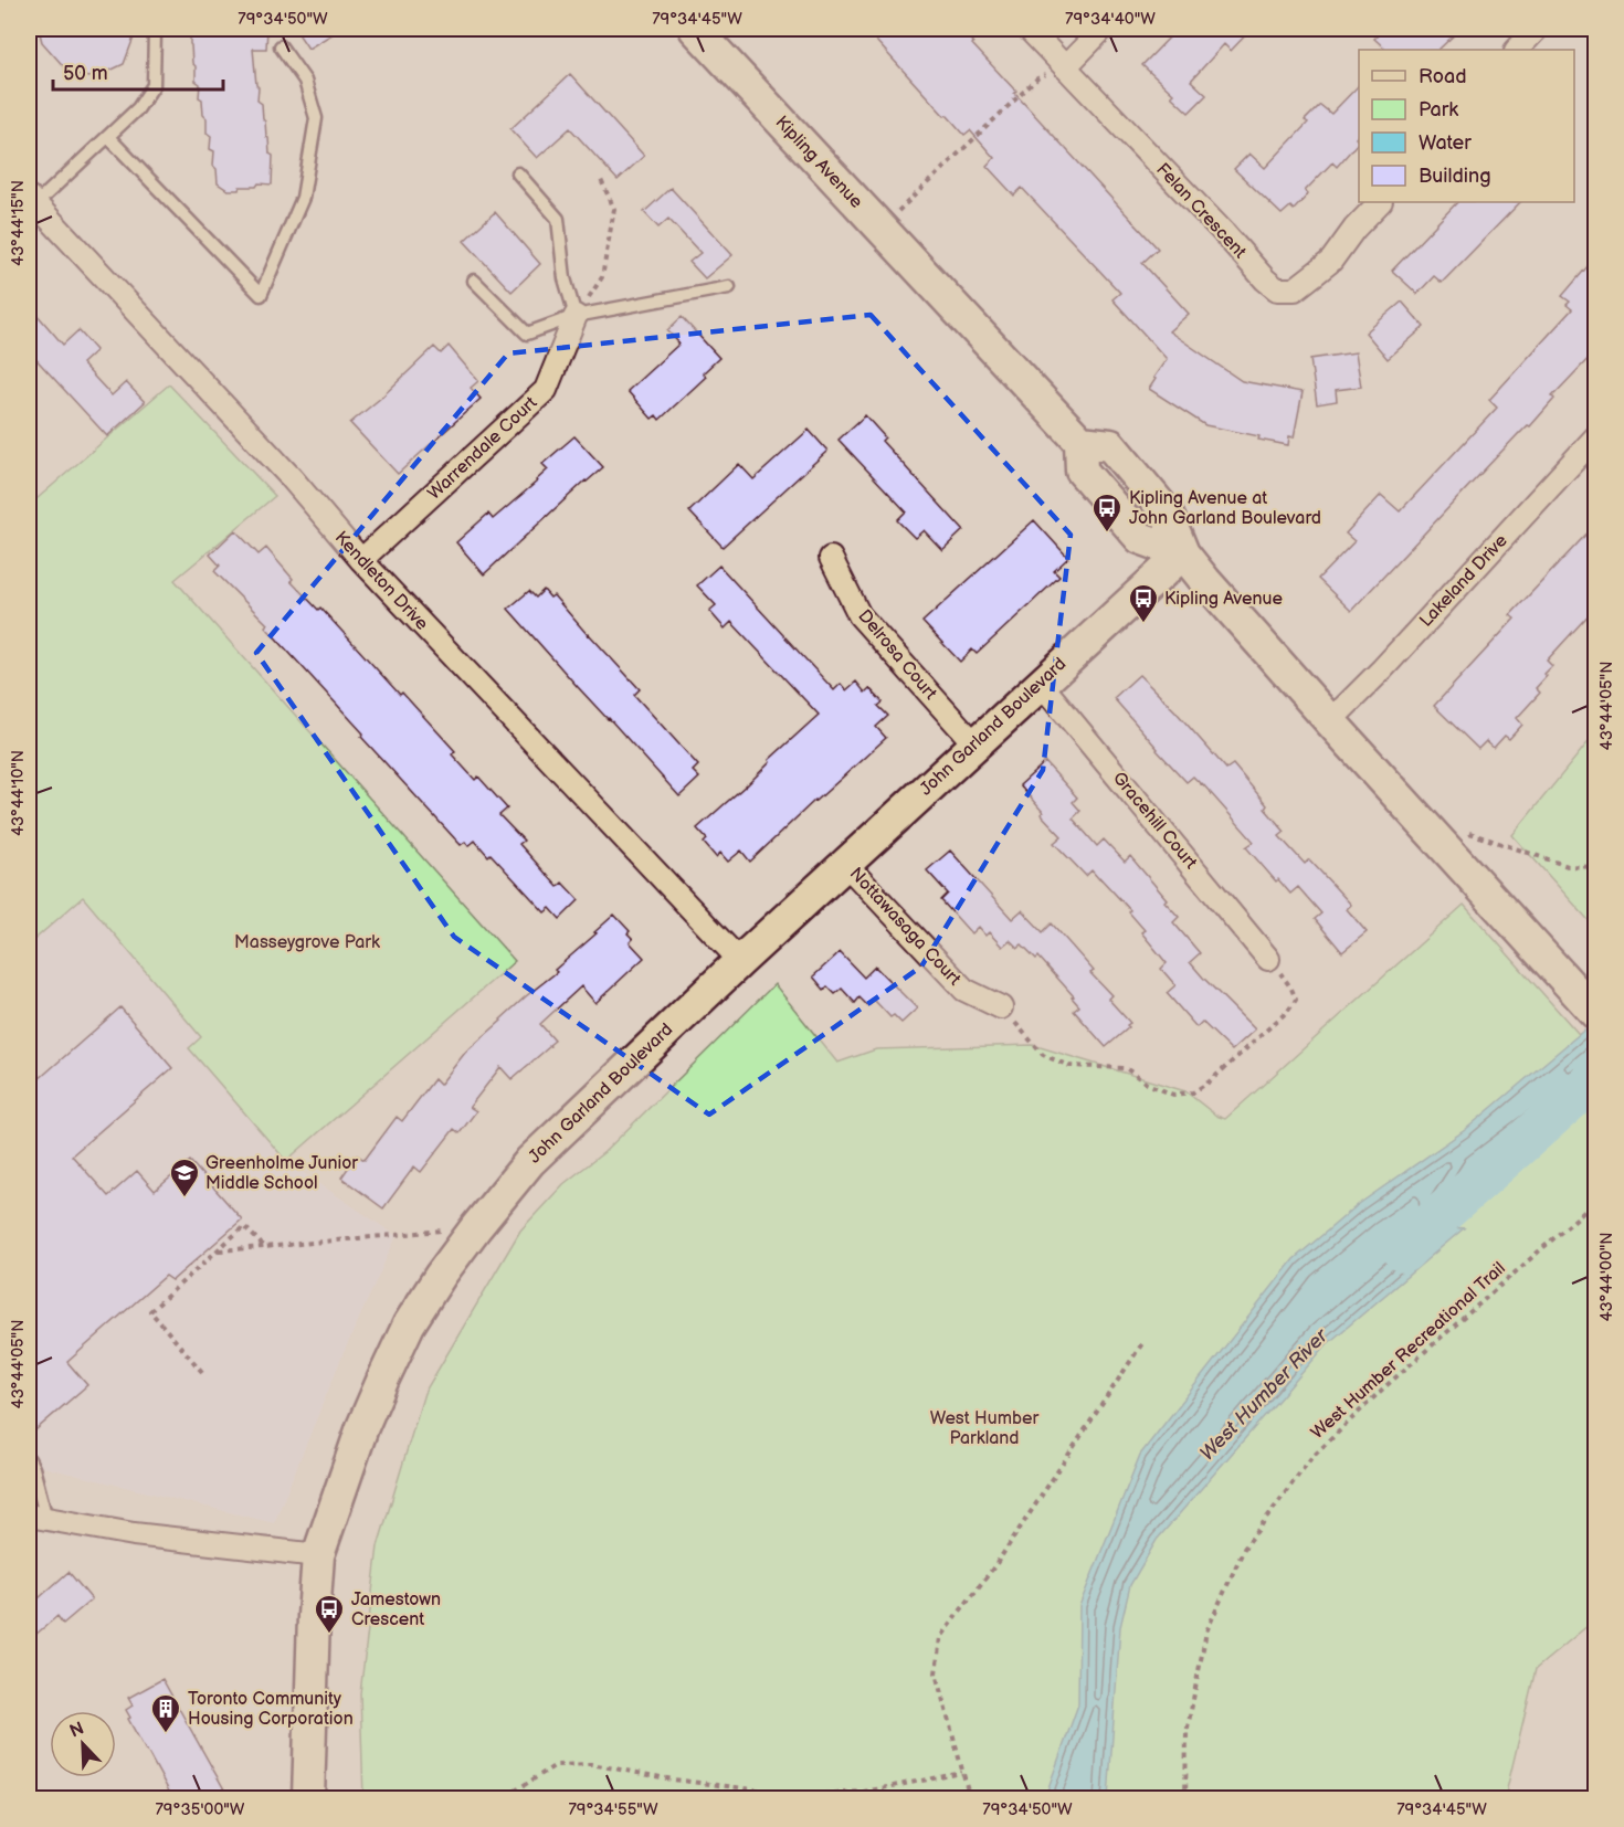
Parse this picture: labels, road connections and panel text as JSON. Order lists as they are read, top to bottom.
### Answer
{
  "streets": {
    "street": [
      "Kipling Avenue",
      "Felan Crescent",
      "Warrendale Court",
      "Kendleton Drive",
      "Lakeland Drive",
      "Delrosa Court",
      "John Garland Boulevard",
      "Gracehill Court",
      "Nottawasaga Court"
    ],
    "path": ["West Humber Recreational Trail"]
  },
  "crossings": [
    ["Kipling Avenue", "Lakeland Drive"],
    ["Kipling Avenue", "John Garland Boulevard"],
    ["Warrendale Court", "Kendleton Drive"],
    ["Kendleton Drive", "John Garland Boulevard"],
    ["Delrosa Court", "John Garland Boulevard"],
    ["John Garland Boulevard", "Gracehill Court"],
    ["John Garland Boulevard", "Nottawasaga Court"]
  ],
  "water": ["West Humber River"],
  "parks": ["Masseygrove Park", "West Humber Parkland"],
  "places": {
    "bus stop": ["Kipling Avenue at John Garland Boulevard", "Kipling Avenue", "Jamestown Crescent"],
    "school or university": ["Greenholme Junior Middle School"],
    "building": ["Toronto Community Housing Corporation"]
  },
  "legend": [
    "Road",
    "Park",
    "Water",
    "Building"
  ],
  "scale_bar": "50 m",
  "north": "top left",
  "coordinates": [
    "79°34'50\"W",
    "79°34'45\"W",
    "79°34'40\"W",
    "43°44'15\"N",
    "43°44'05\"N",
    "43°44'10\"N",
    "43°44'00\"N",
    "79°35'00\"W",
    "79°34'55\"W"
  ]
}
